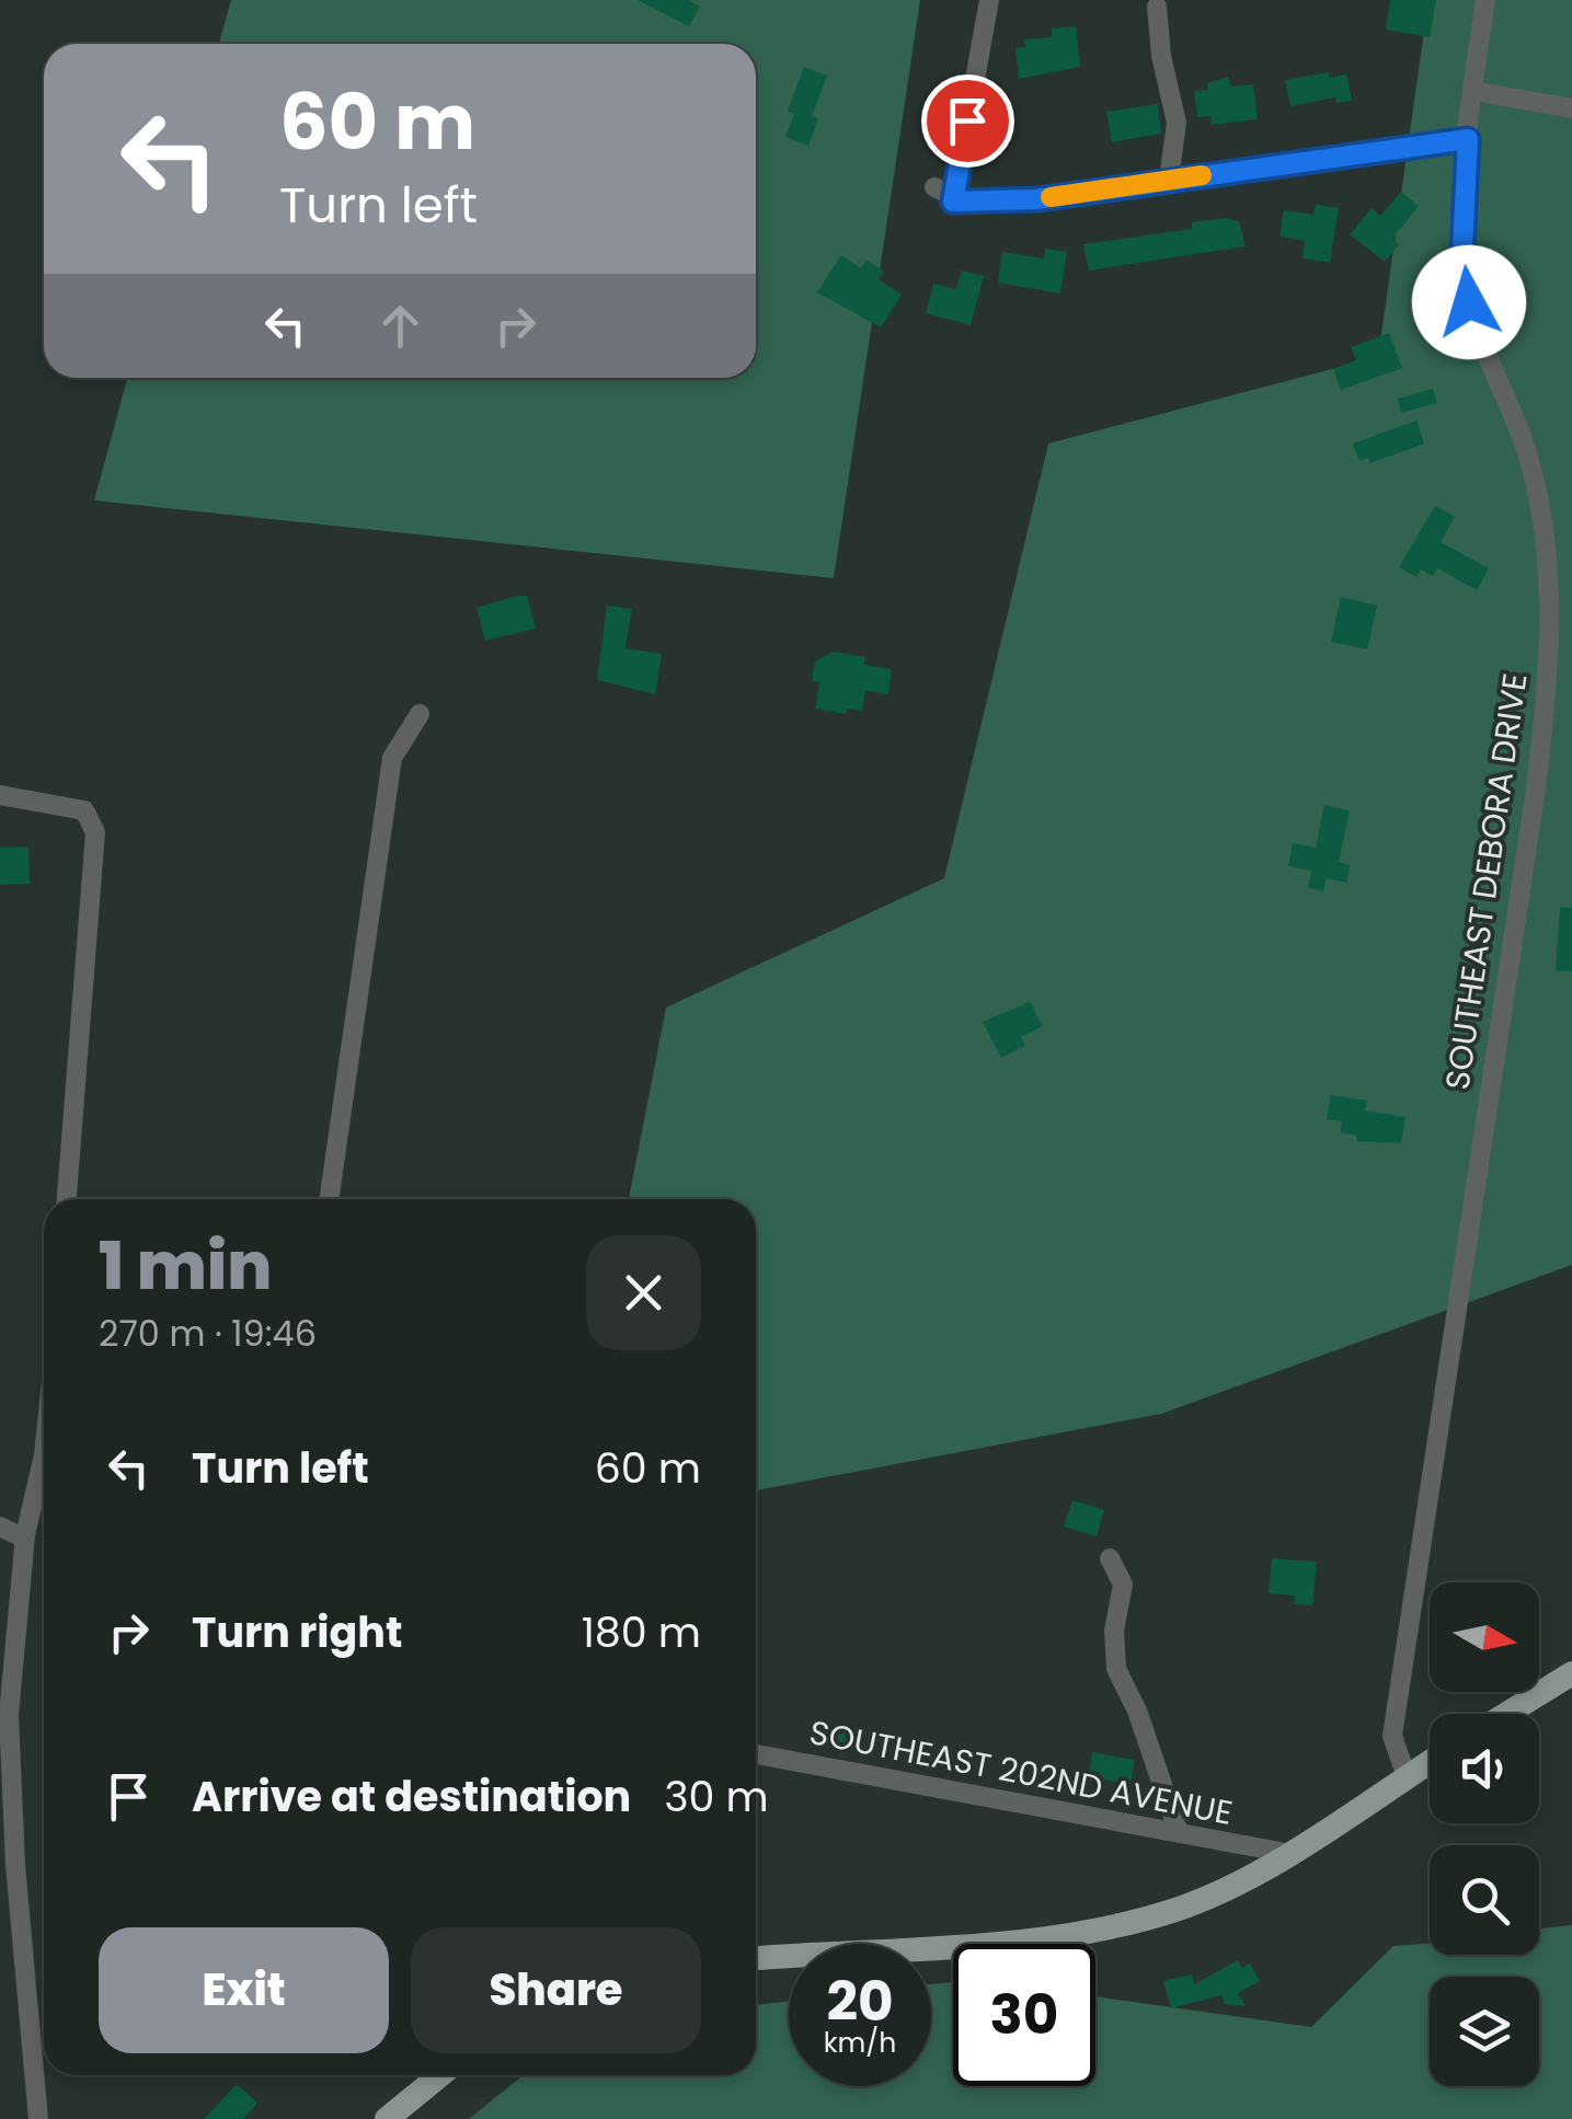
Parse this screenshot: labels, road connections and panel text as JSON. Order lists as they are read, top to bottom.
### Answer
{
  "streets": {
    "street": ["SOUTHEAST DEBORA DRIVE", "SOUTHEAST 202ND AVENUE"]
  },
  "north": "right",
  "page": {
    "turn": ["60 m", "Turn left"],
    "heading": ["1 min", "270 m · 19:46"],
    "list": [
      {
        "name": "Turn left",
        "value": "60 m"
      },
      {
        "name": "Turn right",
        "value": "180 m"
      },
      {
        "name": "Arrive at destination",
        "value": "30 m"
      }
    ],
    "buttons": ["Exit", "Share"],
    "speed": "20 km/h",
    "limit": "30"
  }
}
